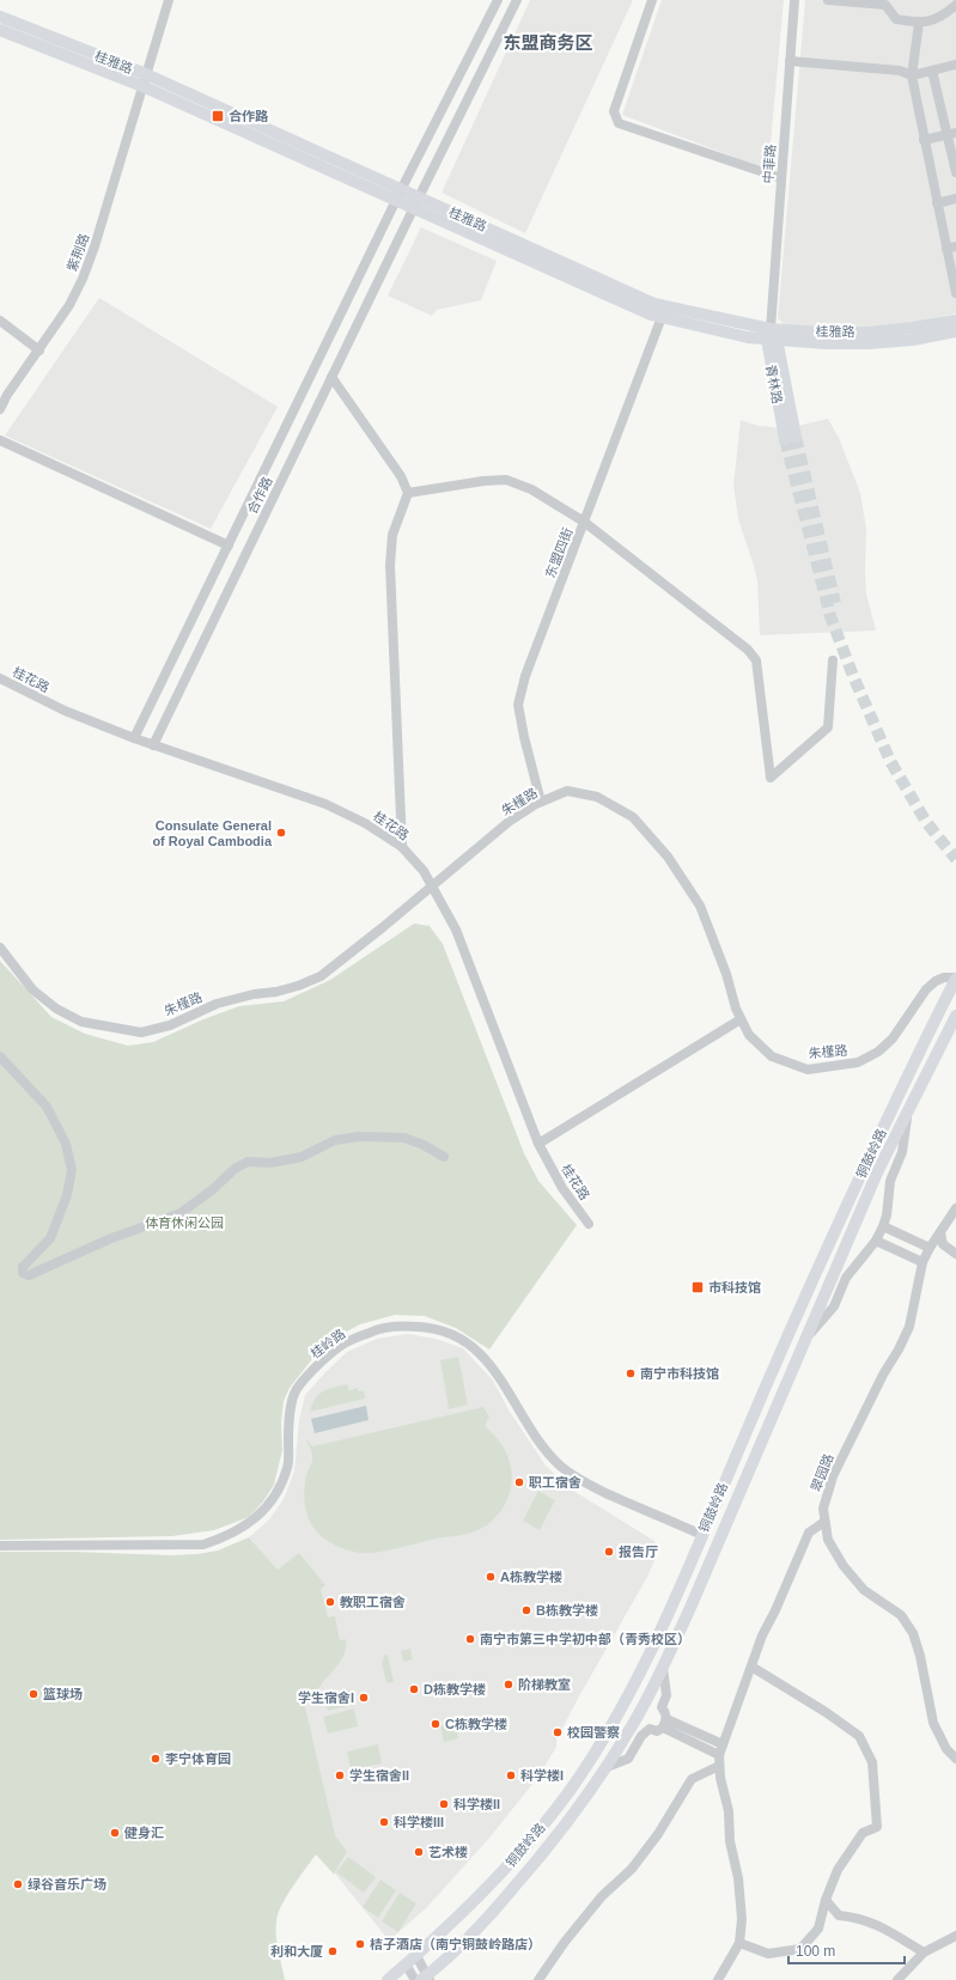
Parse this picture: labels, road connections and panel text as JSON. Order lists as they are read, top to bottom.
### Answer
{
  "streets": {
    "main road": ["桂雅路", "青林路", "铜鼓岭路"],
    "street": [
      "中菲路",
      "紫荆路",
      "合作路",
      "东盟四街",
      "桂花路",
      "朱槿路",
      "桂岭路",
      "翠园路"
    ]
  },
  "crossings": [
    ["桂雅路", "中菲路"],
    ["桂雅路", "紫荆路"],
    ["桂雅路", "青林路"],
    ["桂雅路", "合作路"],
    ["桂雅路", "东盟四街"],
    ["中菲路", "青林路"],
    ["合作路", "桂花路"],
    ["东盟四街", "朱槿路"],
    ["桂花路", "朱槿路"],
    ["朱槿路", "铜鼓岭路"],
    ["铜鼓岭路", "桂岭路"]
  ],
  "districts": ["东盟商务区"],
  "parks": ["体育休闲公园"],
  "places": {
    "transit": ["合作路", "市科技馆"],
    "other": [
      "Consulate General of Royal Cambodia",
      "南宁市科技馆",
      "职工宿舍",
      "报告厅",
      "A栋教学楼",
      "教职工宿舍",
      "B栋教学楼",
      "南宁市第三中学初中部（青秀校区）",
      "阶梯教室",
      "D栋教学楼",
      "篮球场",
      "学生宿舍I",
      "C栋教学楼",
      "校园警察",
      "李宁体育园",
      "学生宿舍II",
      "科学楼I",
      "科学楼II",
      "科学楼III",
      "健身汇",
      "艺术楼",
      "绿谷音乐广场",
      "桔子酒店（南宁铜鼓岭路店）",
      "利和大厦"
    ]
  },
  "scale_bar": "100 m"
}
